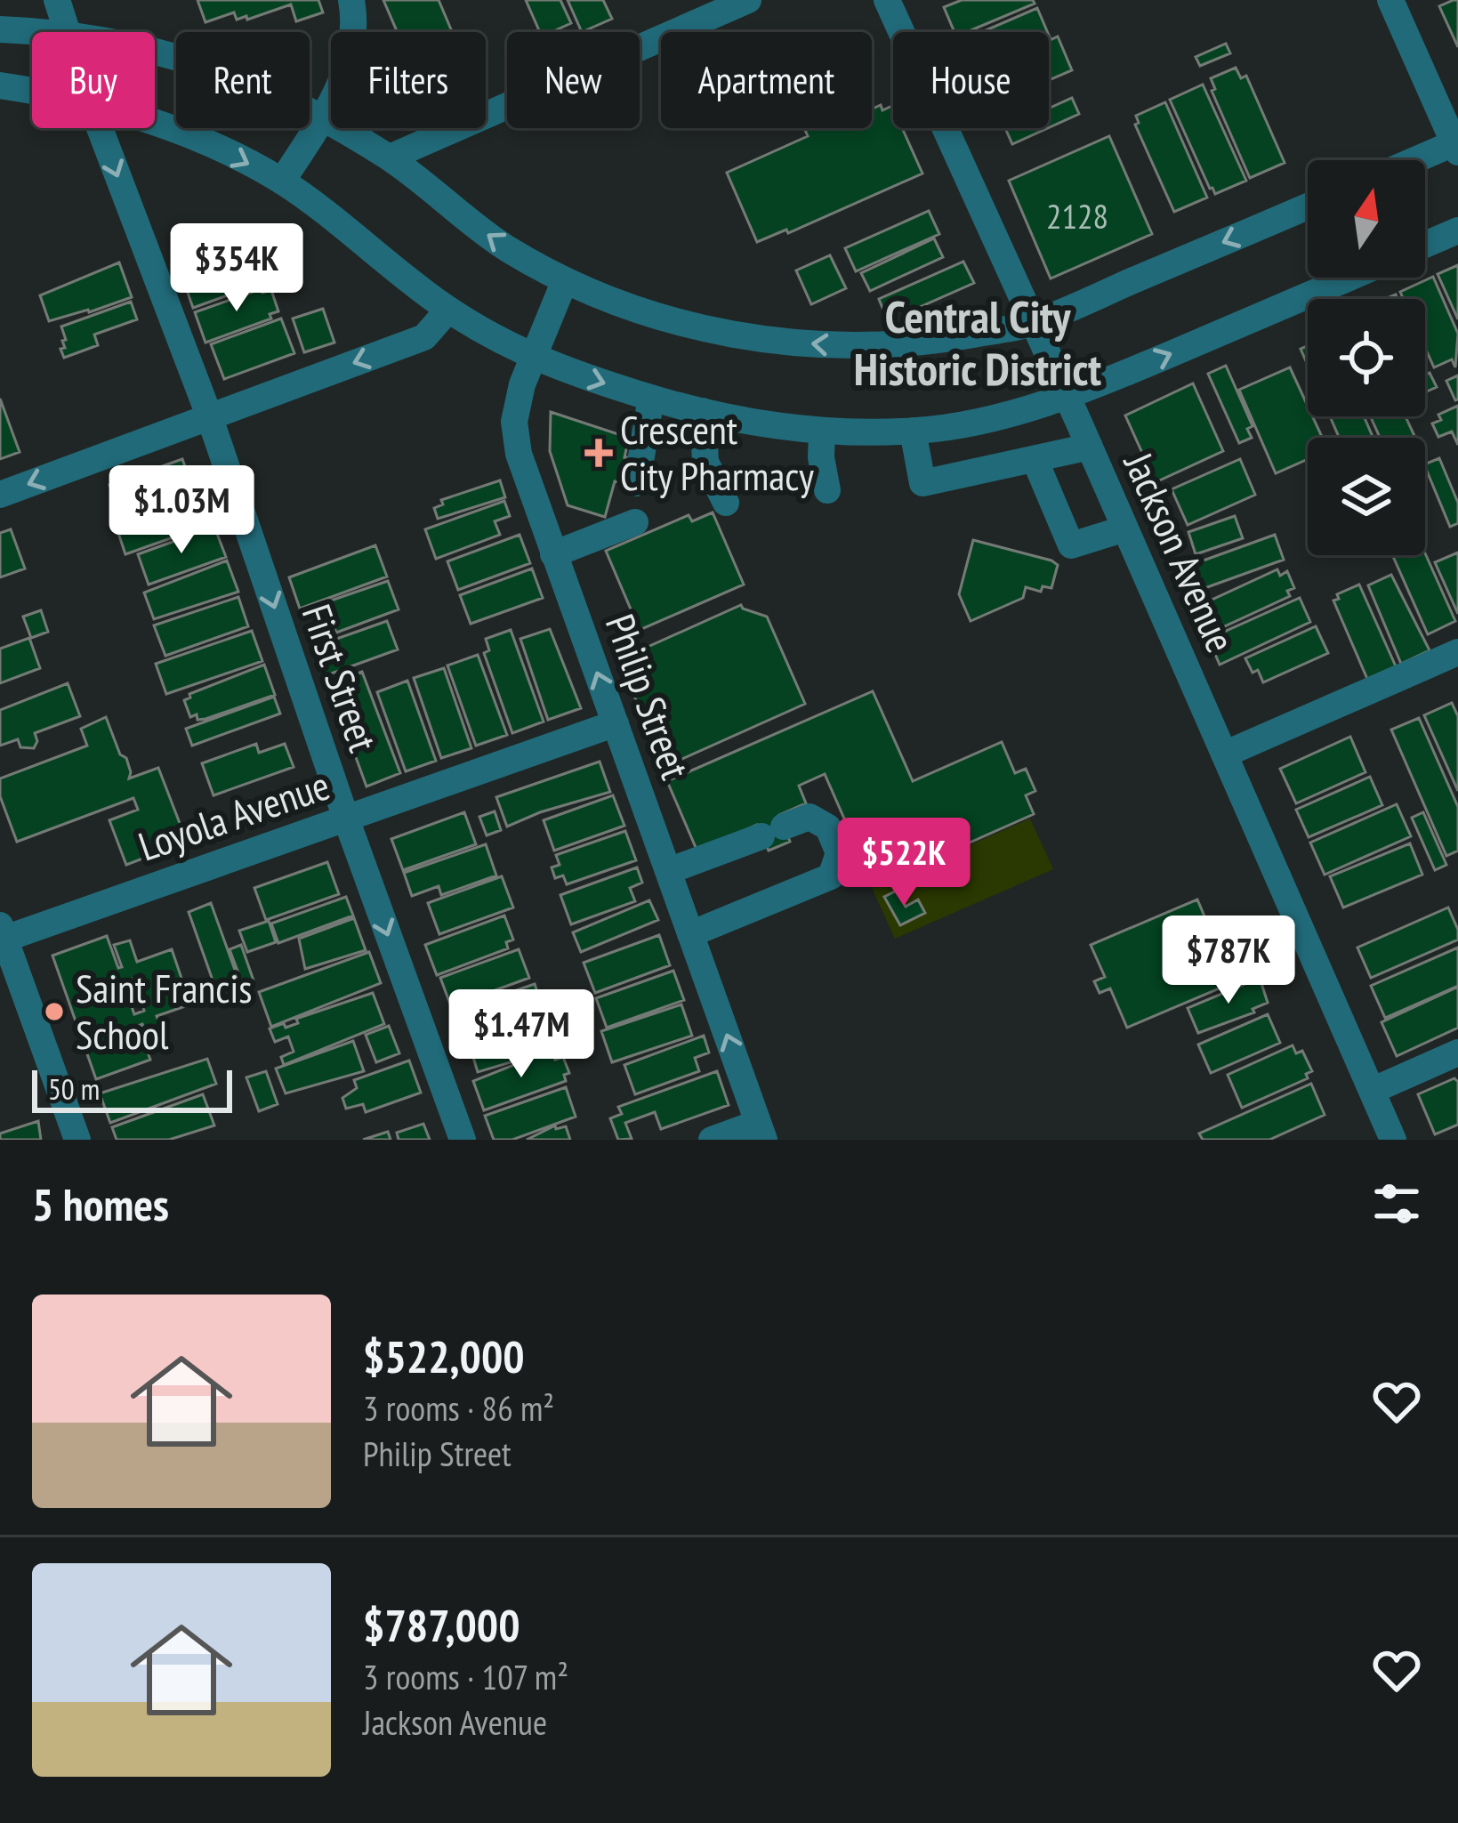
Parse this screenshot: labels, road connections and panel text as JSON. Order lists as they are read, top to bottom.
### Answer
{
  "streets": {
    "street": [
      "Jackson Avenue",
      "First Street",
      "Philip Street",
      "Loyola Avenue"
    ]
  },
  "crossings": [
    ["First Street", "Loyola Avenue"],
    ["Philip Street", "Loyola Avenue"]
  ],
  "one_way": ["First Street", "Philip Street"],
  "districts": ["Central City Historic District"],
  "places": {
    "health": ["Crescent City Pharmacy"],
    "other": ["Saint Francis School"]
  },
  "house_numbers": ["2128"],
  "scale_bar": "50 m",
  "north": "top",
  "page": {
    "chip": [
      "Buy",
      "Rent",
      "Filters",
      "New",
      "Apartment",
      "House"
    ],
    "price": [
      "$354K",
      "$1.03M",
      "$522K",
      "$787K",
      "$1.47M"
    ],
    "scale": "50 m",
    "heading": "5 homes",
    "list": [
      {
        "name": "$522,000",
        "note": "3 rooms · 86 m² · Philip Street"
      },
      {
        "name": "$787,000",
        "note": "3 rooms · 107 m² · Jackson Avenue"
      }
    ]
  }
}
